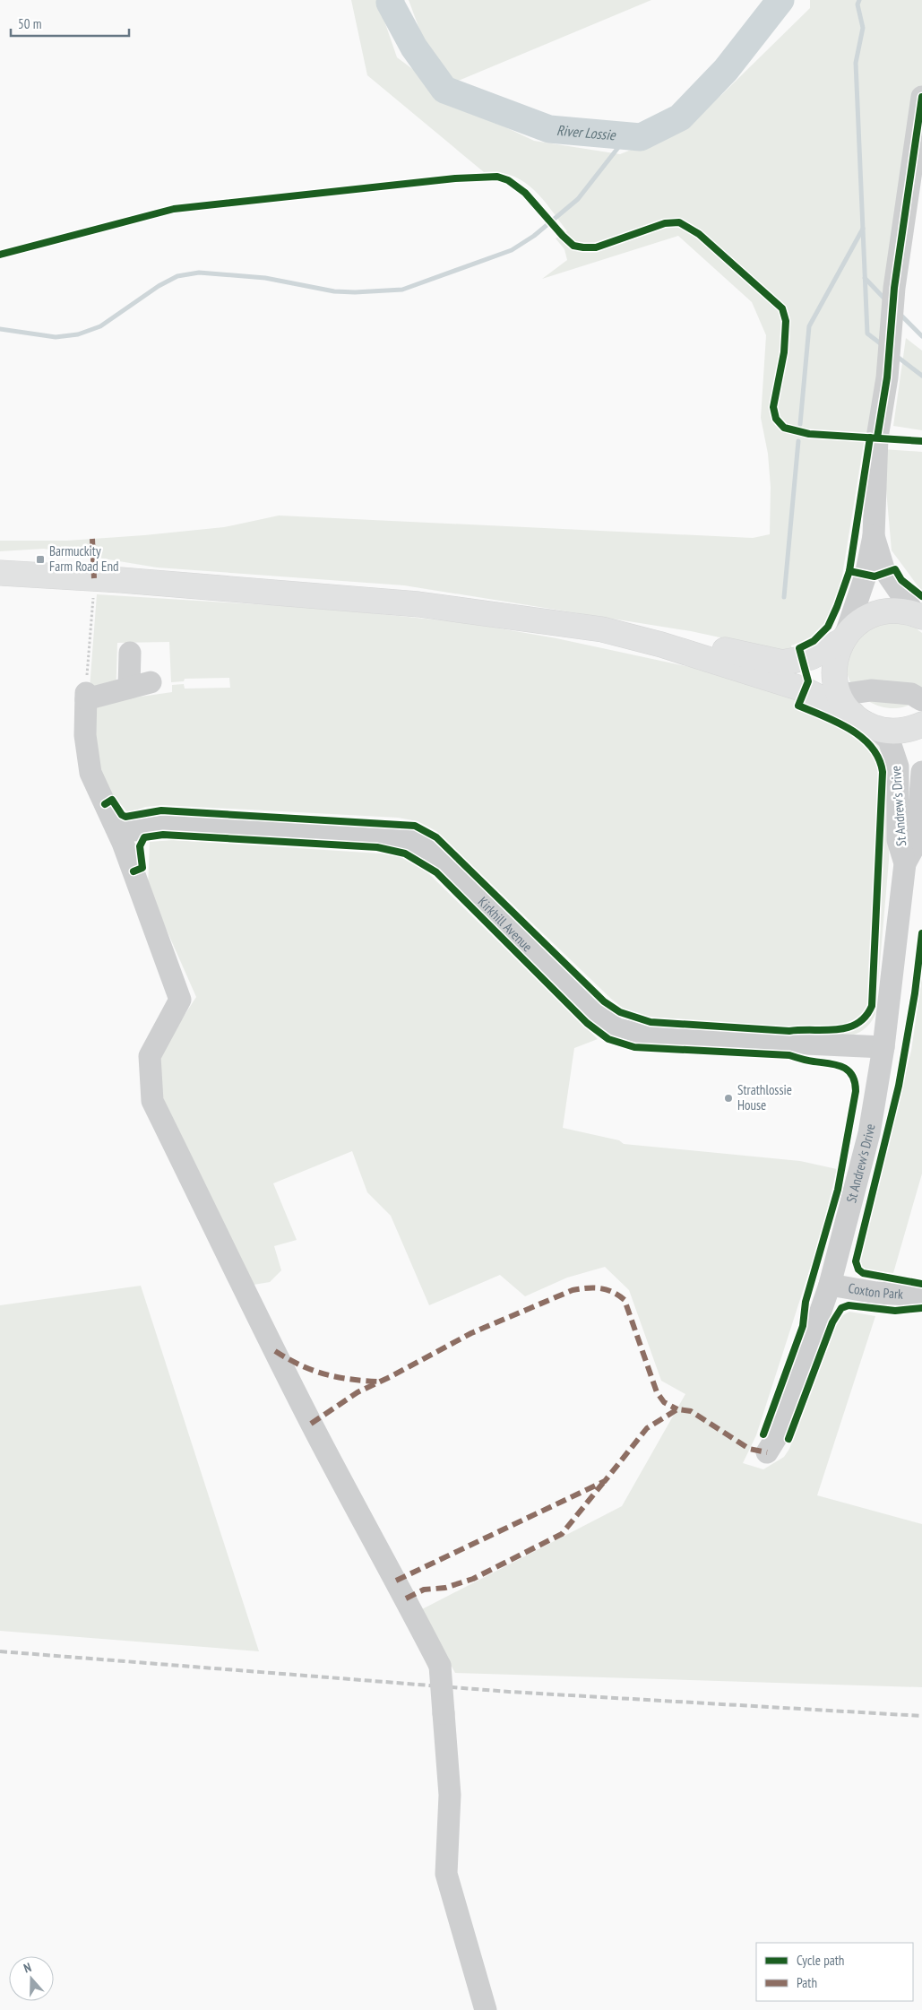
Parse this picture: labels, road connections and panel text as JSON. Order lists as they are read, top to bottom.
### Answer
{
  "streets": {
    "street": ["St Andrew's Drive", "Kirkhill Avenue", "Coxton Park"]
  },
  "crossings": [
    ["St Andrew's Drive", "Kirkhill Avenue"],
    ["St Andrew's Drive", "Coxton Park"]
  ],
  "water": ["River Lossie"],
  "places": {
    "transit": ["Barmuckity Farm Road End"],
    "other": ["Strathlossie House"]
  },
  "legend": ["Cycle path", "Path"],
  "scale_bar": "50 m",
  "north": "top"
}
